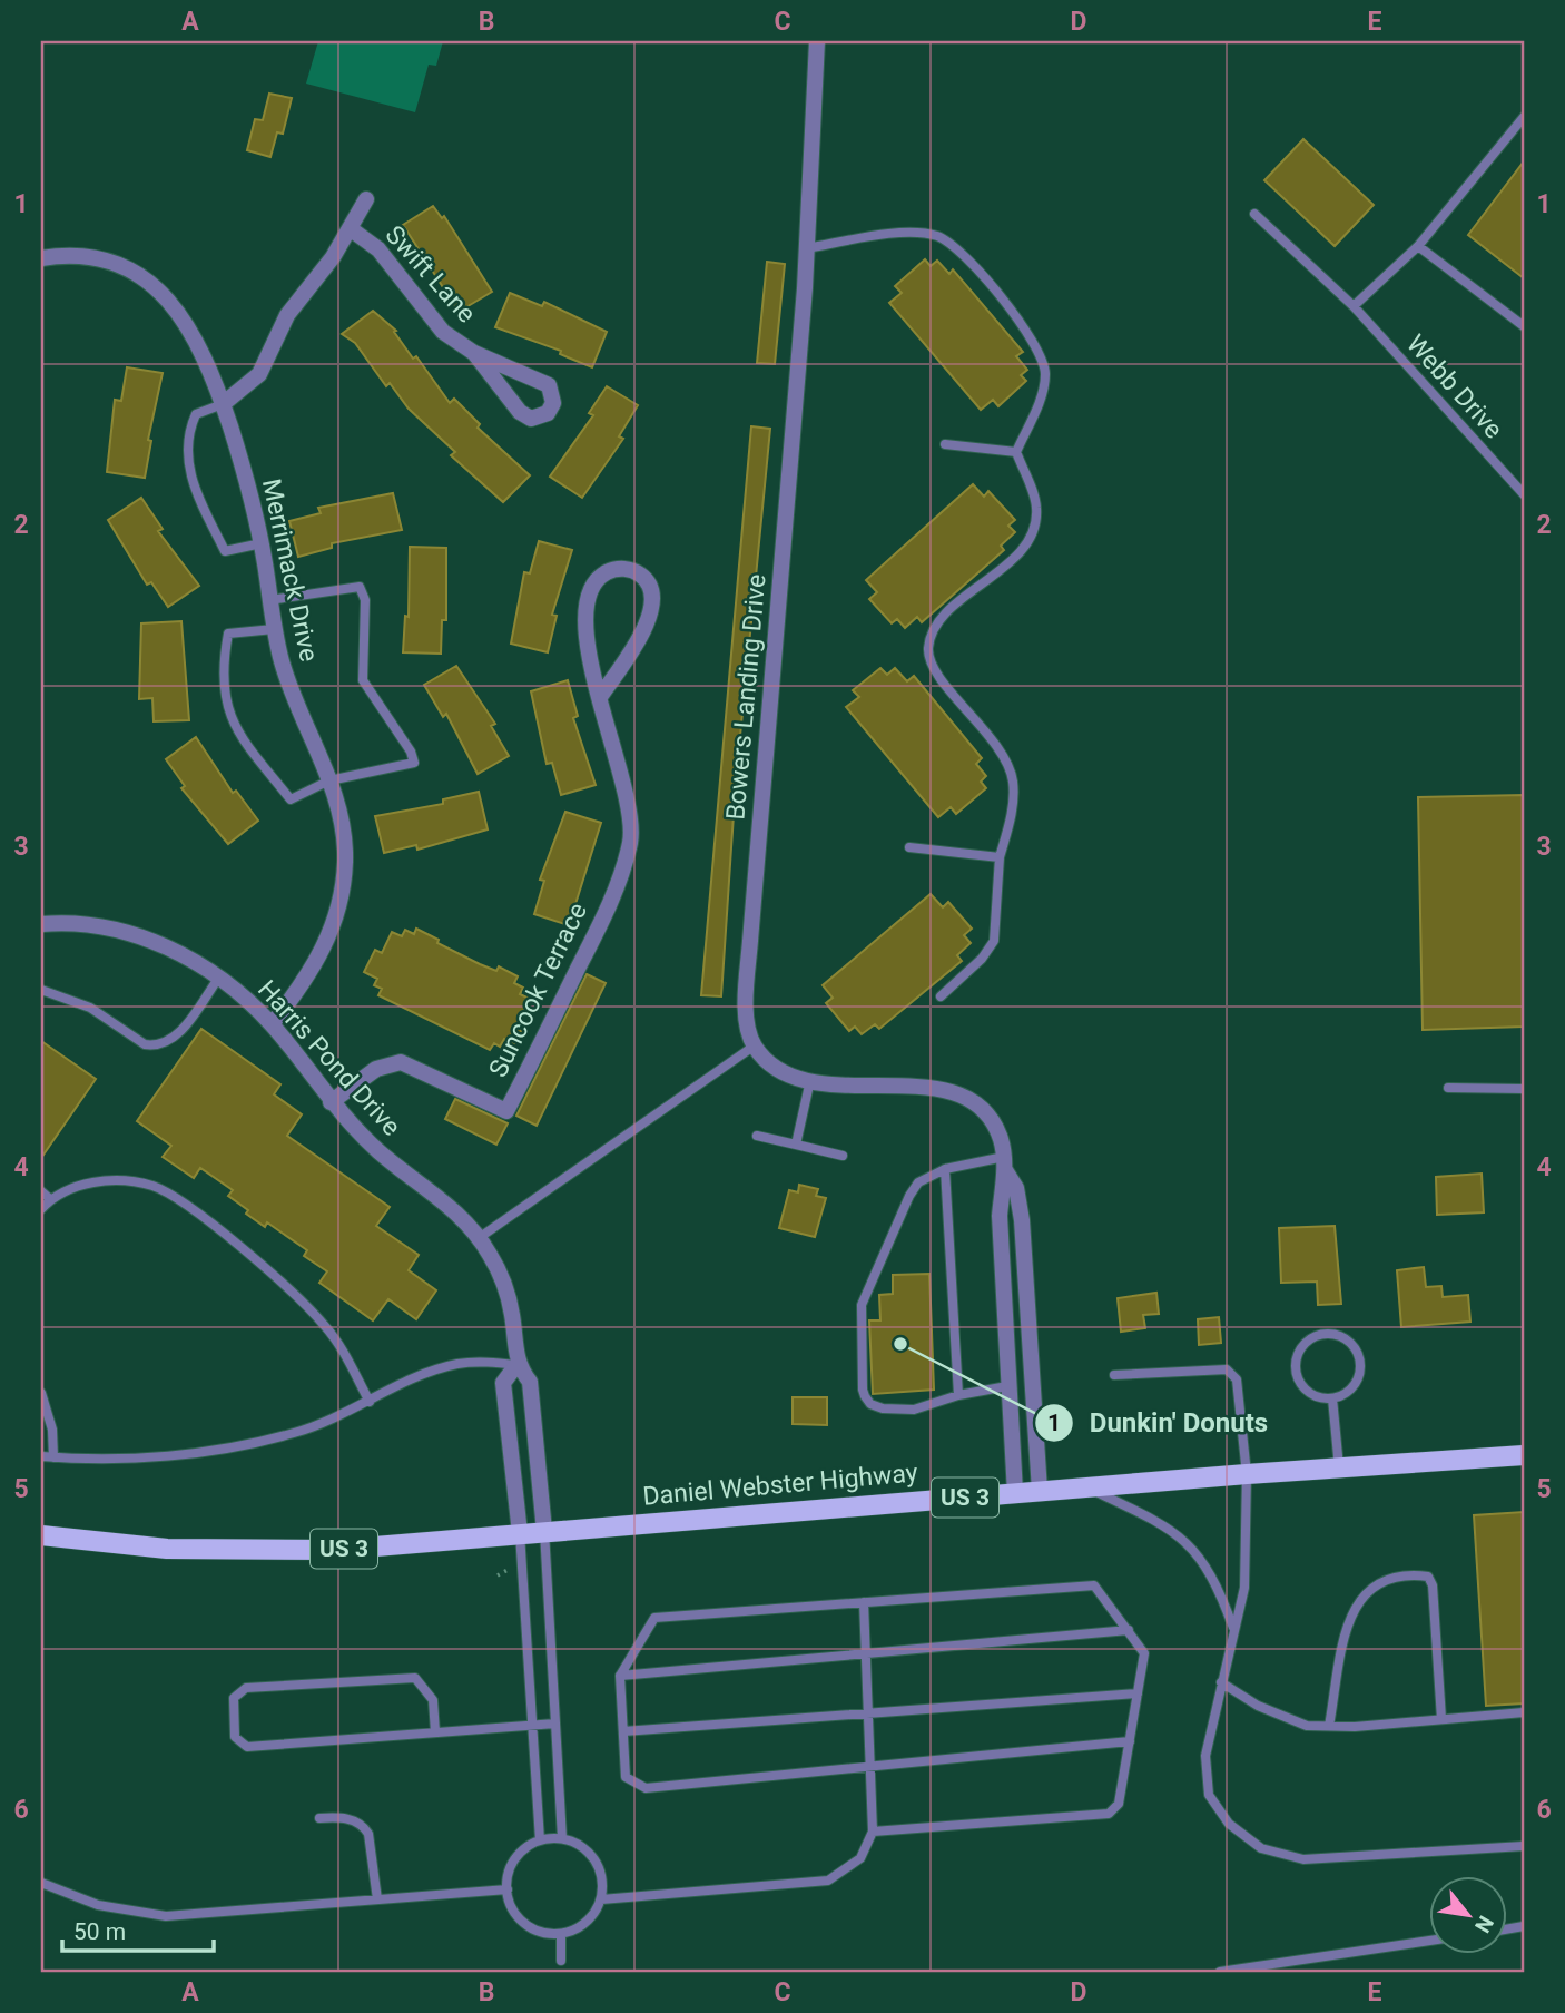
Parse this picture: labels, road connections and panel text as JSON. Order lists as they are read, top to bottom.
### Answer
{
  "streets": {
    "main road": ["Daniel Webster Highway", "US 3"],
    "street": [
      "Swift Lane",
      "Merrimack Drive",
      "Bowers Landing Drive",
      "Suncook Terrace",
      "Harris Pond Drive"
    ],
    "lane": ["Webb Drive"]
  },
  "crossings": [
    ["Merrimack Drive", "Harris Pond Drive"],
    ["Suncook Terrace", "Harris Pond Drive"],
    ["Harris Pond Drive", "Daniel Webster Highway"]
  ],
  "places": ["Dunkin' Donuts"],
  "scale_bar": "50 m",
  "north": "bottom right",
  "grid": {
    "columns": [
      "A",
      "B",
      "C",
      "D",
      "E"
    ],
    "rows": [
      "1",
      "2",
      "3",
      "4",
      "5",
      "6"
    ]
  }
}
